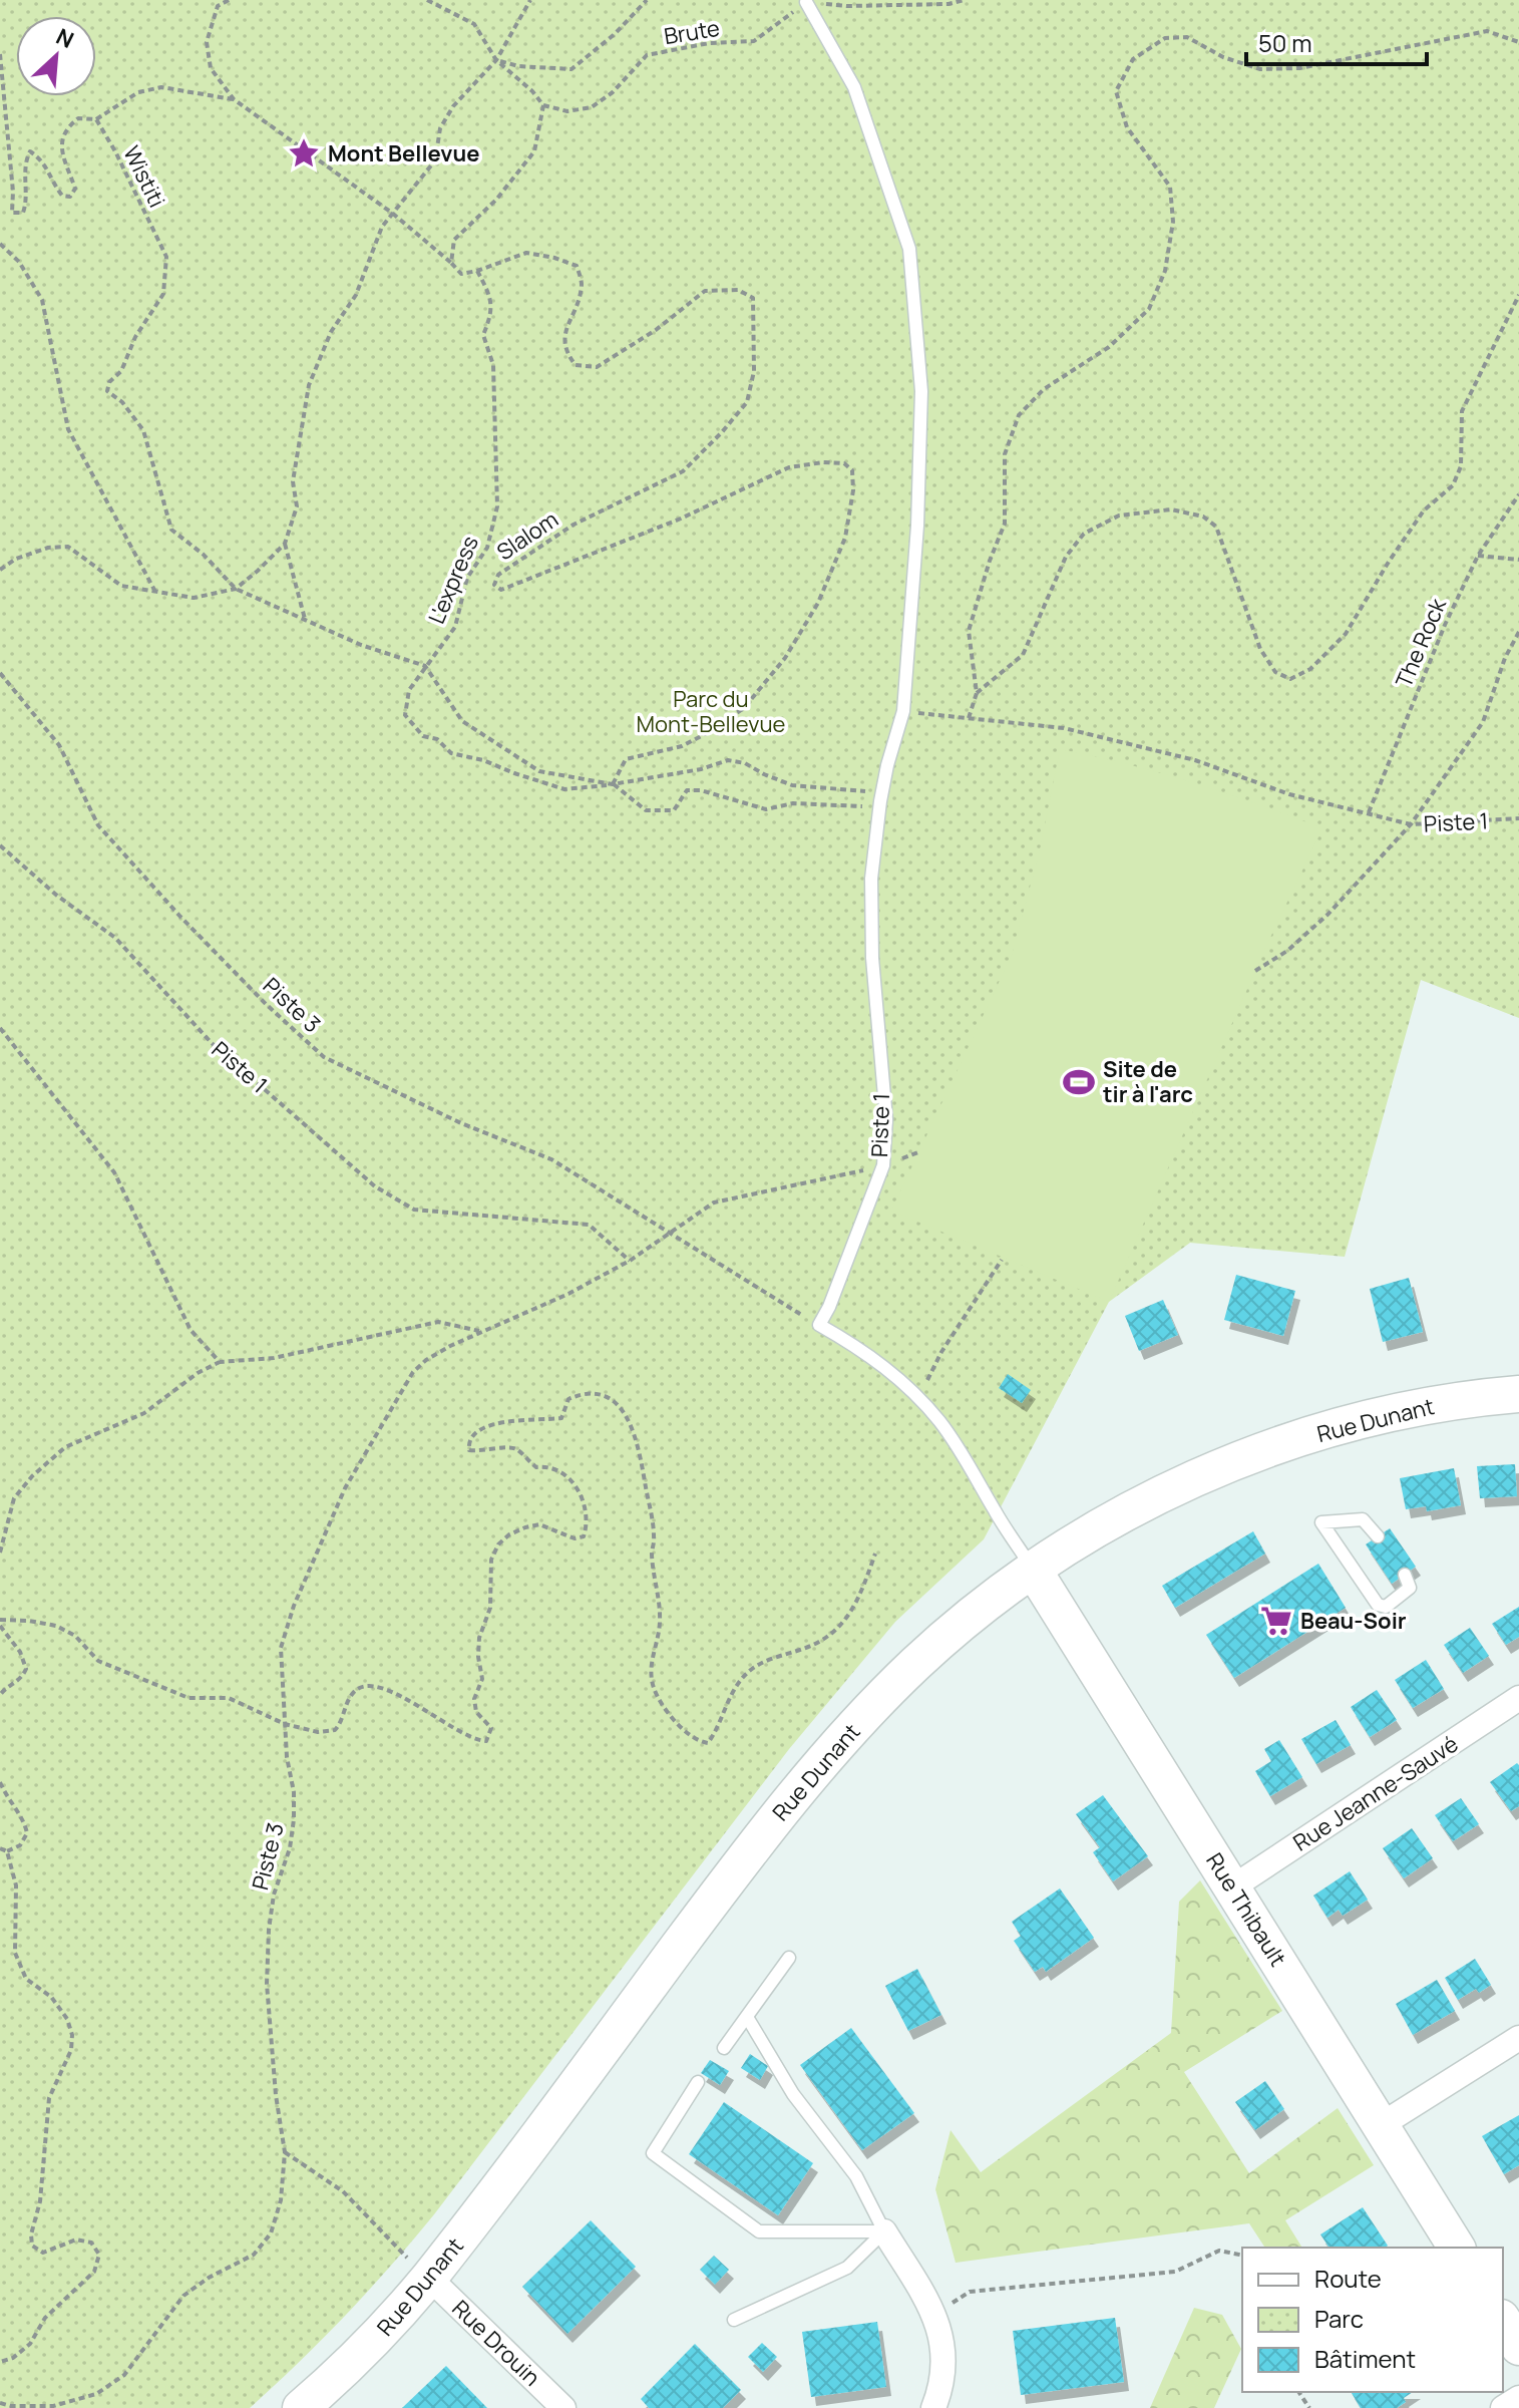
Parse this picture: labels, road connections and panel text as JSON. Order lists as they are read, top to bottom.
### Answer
{
  "streets": {
    "street": [
      "Rue Dunant",
      "Rue Jeanne-Sauvé",
      "Rue Thibault",
      "Rue Drouin"
    ],
    "lane": ["Piste 1"],
    "path": [
      "Brute",
      "Wistiti",
      "Slalom",
      "L'express",
      "The Rock",
      "Piste 3"
    ]
  },
  "crossings": [
    ["Slalom", "L'express"],
    ["The Rock", "Piste 1"],
    ["Piste 1", "Piste 3"],
    ["Rue Dunant", "Rue Thibault"],
    ["Rue Dunant", "Rue Drouin"],
    ["Rue Jeanne-Sauvé", "Rue Thibault"]
  ],
  "parks": ["Parc du Mont-Bellevue"],
  "places": {
    "place": ["Mont Bellevue"],
    "sports": ["Site de tir à l'arc"],
    "supermarket": ["Beau-Soir"]
  },
  "legend": ["Route", "Parc", "Bâtiment"],
  "scale_bar": "50 m",
  "north": "top right"
}
